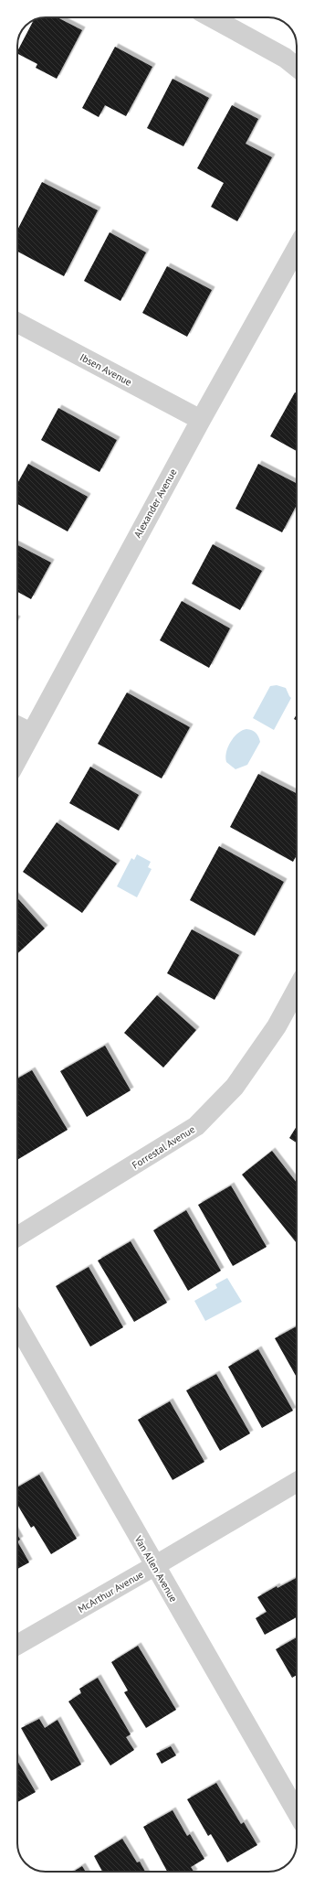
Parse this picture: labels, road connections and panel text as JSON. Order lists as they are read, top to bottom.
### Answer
{
  "streets": {
    "street": [
      "Ibsen Avenue",
      "Alexander Avenue",
      "Forrestal Avenue",
      "Van Allen Avenue",
      "McArthur Avenue"
    ]
  },
  "crossings": [
    ["Ibsen Avenue", "Alexander Avenue"],
    ["Van Allen Avenue", "McArthur Avenue"]
  ]
}
